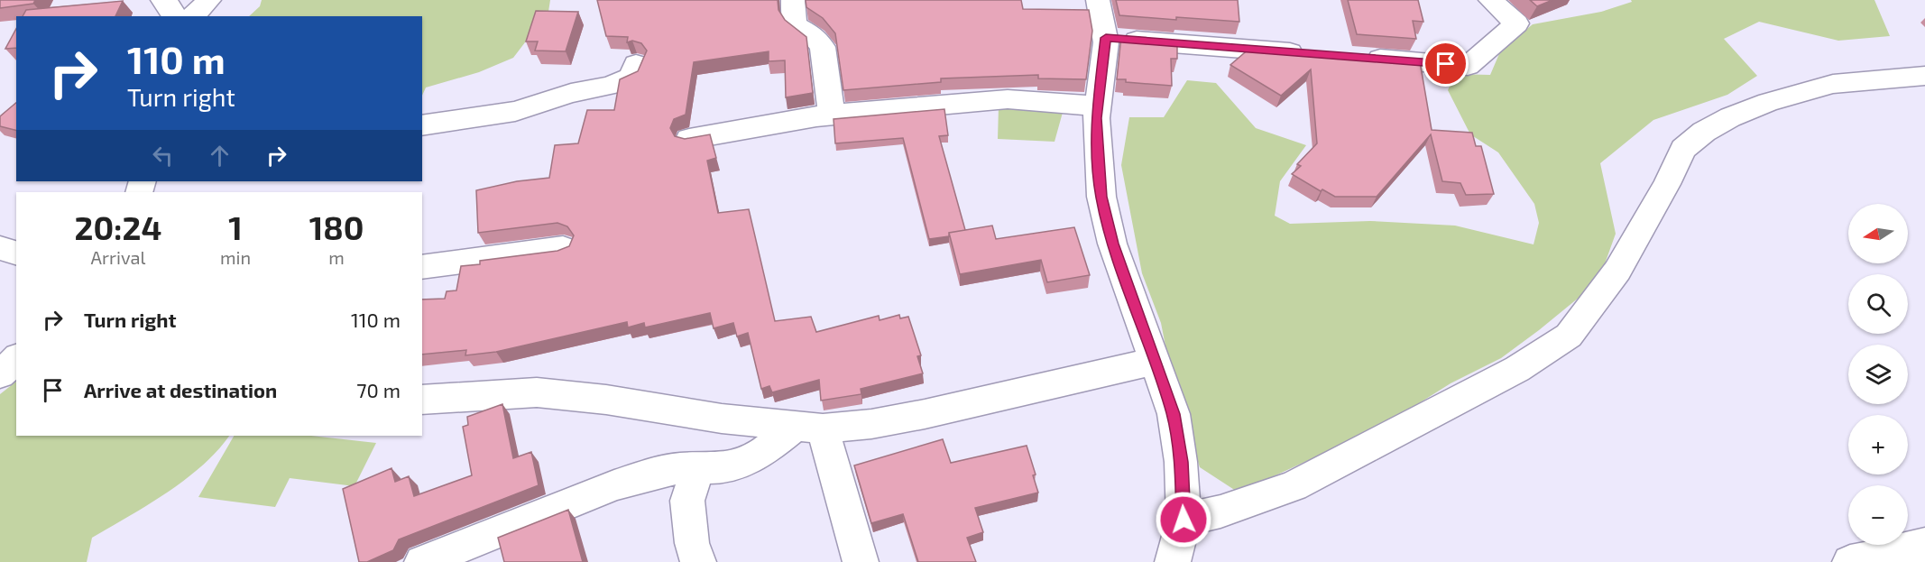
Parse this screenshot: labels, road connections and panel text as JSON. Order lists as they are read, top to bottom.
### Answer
{
  "north": "left",
  "page": {
    "turn": ["110 m", "Turn right"],
    "eta": [
      "20:24",
      "Arrival",
      "1",
      "min",
      "180",
      "m"
    ],
    "map_buttons": ["+", "−"],
    "list": [
      {
        "name": "Turn right",
        "value": "110 m"
      },
      {
        "name": "Arrive at destination",
        "value": "70 m"
      }
    ]
  }
}
